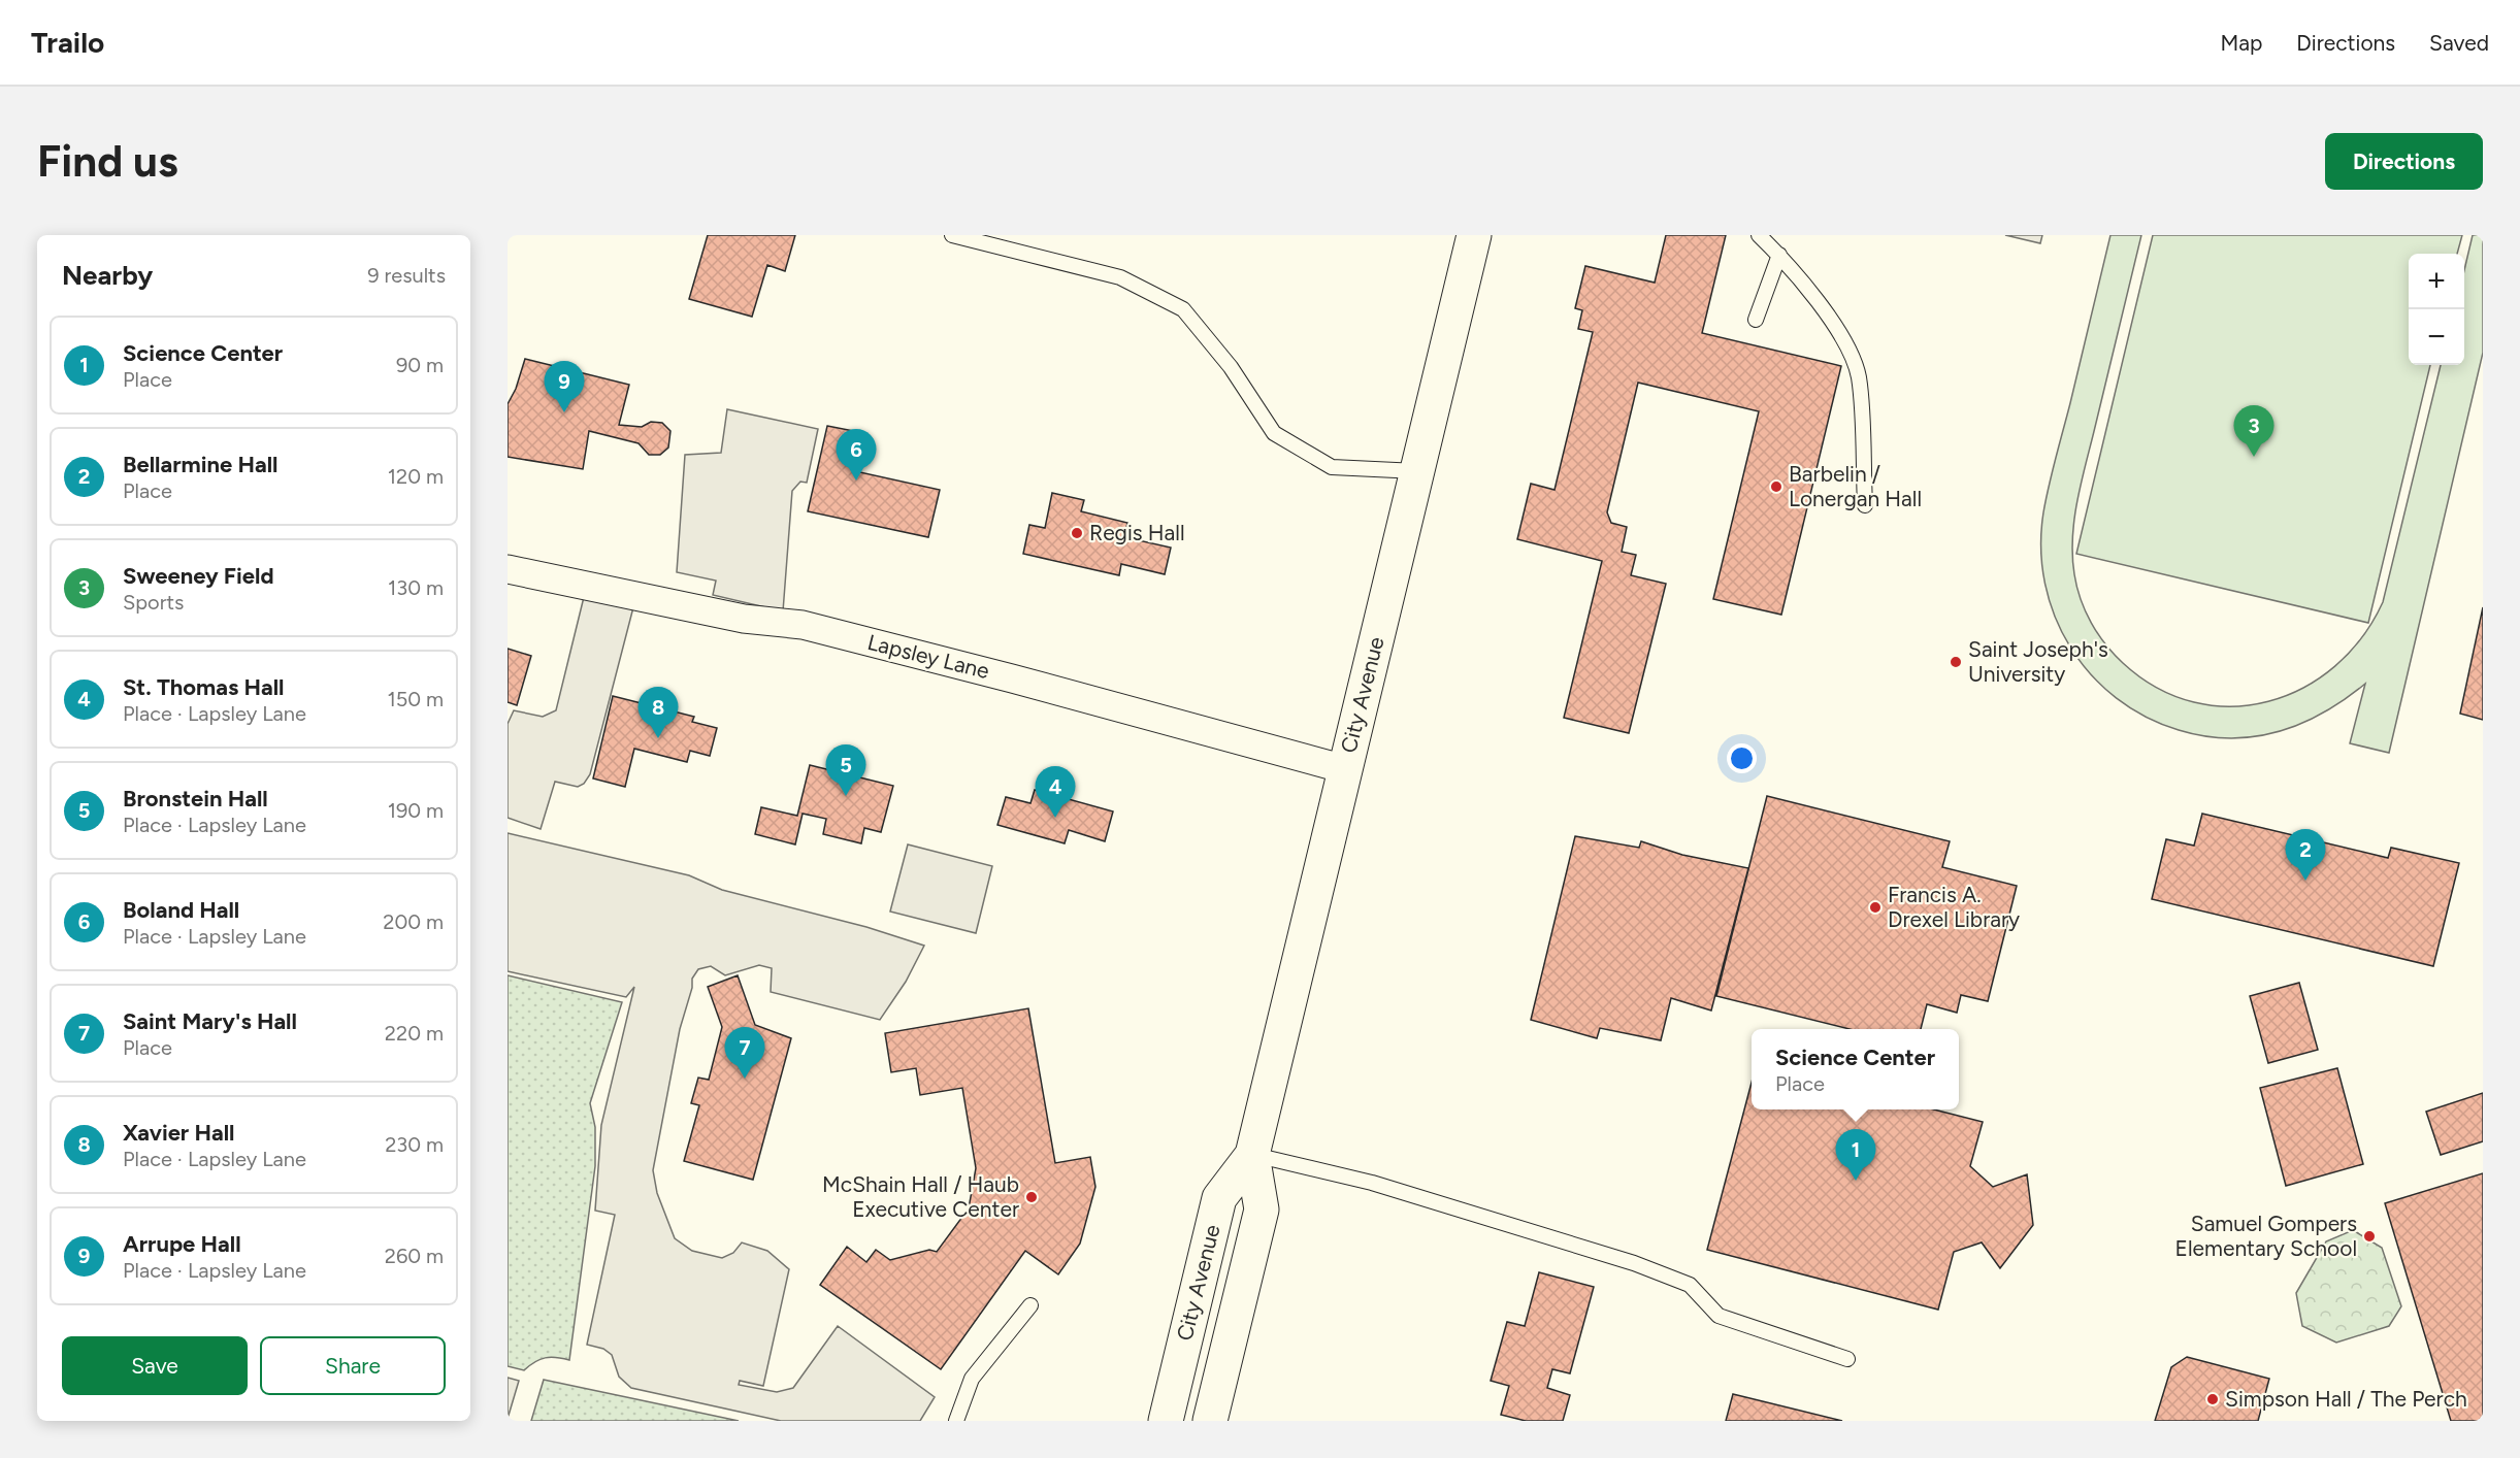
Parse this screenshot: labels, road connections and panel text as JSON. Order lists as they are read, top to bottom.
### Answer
{
  "streets": {
    "highway": ["City Avenue"],
    "street": ["Lapsley Lane"]
  },
  "crossings": [
    ["Lapsley Lane", "City Avenue"]
  ],
  "places": [
    "Barbelin / Lonergan Hall",
    "Regis Hall",
    "Saint Joseph's University",
    "Francis A. Drexel Library",
    "McShain Hall / Haub Executive Center",
    "Samuel Gompers Elementary School",
    "Simpson Hall / The Perch"
  ],
  "page": {
    "header": "Trailo",
    "nav": ["Map", "Directions", "Saved"],
    "buttons": [
      "Directions",
      ["Save", "Share"]
    ],
    "title": "Find us",
    "heading": ["Nearby", "9 results"],
    "map_buttons": ["+", "−"],
    "list": [
      {
        "mark": "1",
        "name": "Science Center",
        "note": "Place",
        "value": "90 m"
      },
      {
        "mark": "2",
        "name": "Bellarmine Hall",
        "note": "Place",
        "value": "120 m"
      },
      {
        "mark": "3",
        "name": "Sweeney Field",
        "note": "Sports",
        "value": "130 m"
      },
      {
        "mark": "4",
        "name": "St. Thomas Hall",
        "note": "Place · Lapsley Lane",
        "value": "150 m"
      },
      {
        "mark": "5",
        "name": "Bronstein Hall",
        "note": "Place · Lapsley Lane",
        "value": "190 m"
      },
      {
        "mark": "6",
        "name": "Boland Hall",
        "note": "Place · Lapsley Lane",
        "value": "200 m"
      },
      {
        "mark": "7",
        "name": "Saint Mary's Hall",
        "note": "Place",
        "value": "220 m"
      },
      {
        "mark": "8",
        "name": "Xavier Hall",
        "note": "Place · Lapsley Lane",
        "value": "230 m"
      },
      {
        "mark": "9",
        "name": "Arrupe Hall",
        "note": "Place · Lapsley Lane",
        "value": "260 m"
      }
    ],
    "pins": [
      "9",
      "3",
      "6",
      "8",
      "5",
      "4",
      "2",
      "7",
      "1"
    ],
    "popup": ["Science Center", "Place"]
  }
}
